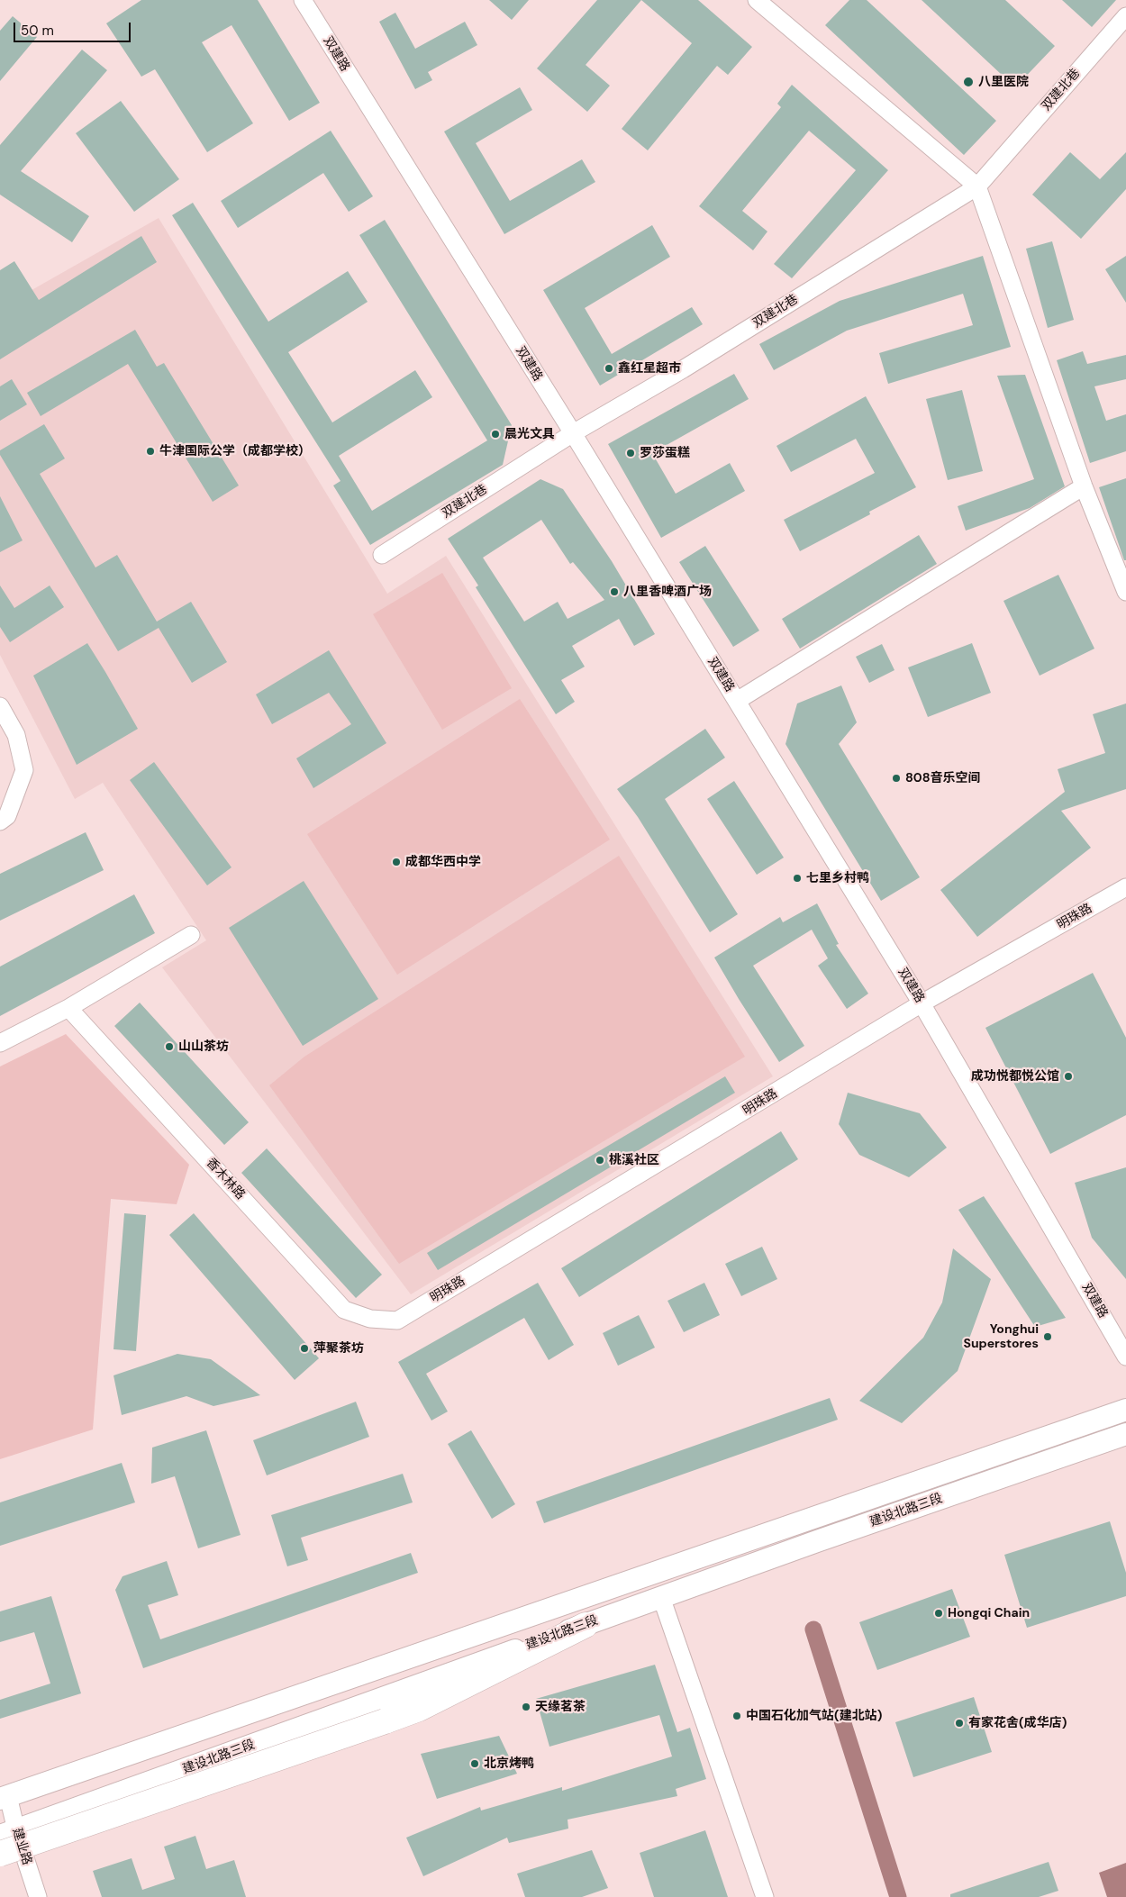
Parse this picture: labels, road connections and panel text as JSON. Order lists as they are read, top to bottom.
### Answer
{
  "streets": {
    "main road": ["建设北路三段"],
    "street": [
      "双建路",
      "双建北巷",
      "明珠路",
      "香木林路",
      "建业路"
    ]
  },
  "crossings": [
    ["双建路", "双建北巷"],
    ["双建路", "明珠路"],
    ["明珠路", "香木林路"],
    ["建设北路三段", "建业路"]
  ],
  "places": [
    "八里医院",
    "鑫红星超市",
    "晨光文具",
    "牛津国际公学（成都学校）",
    "罗莎蛋糕",
    "八里香啤酒广场",
    "808音乐空间",
    "成都华西中学",
    "七里乡村鸭",
    "山山茶坊",
    "成功悦都悦公馆",
    "桃溪社区",
    "Yonghui Superstores",
    "萍聚茶坊",
    "Hongqi Chain",
    "天缘茗茶",
    "中国石化加气站(建北站)",
    "有家花舍(成华店)",
    "北京烤鸭"
  ],
  "scale_bar": "50 m"
}
